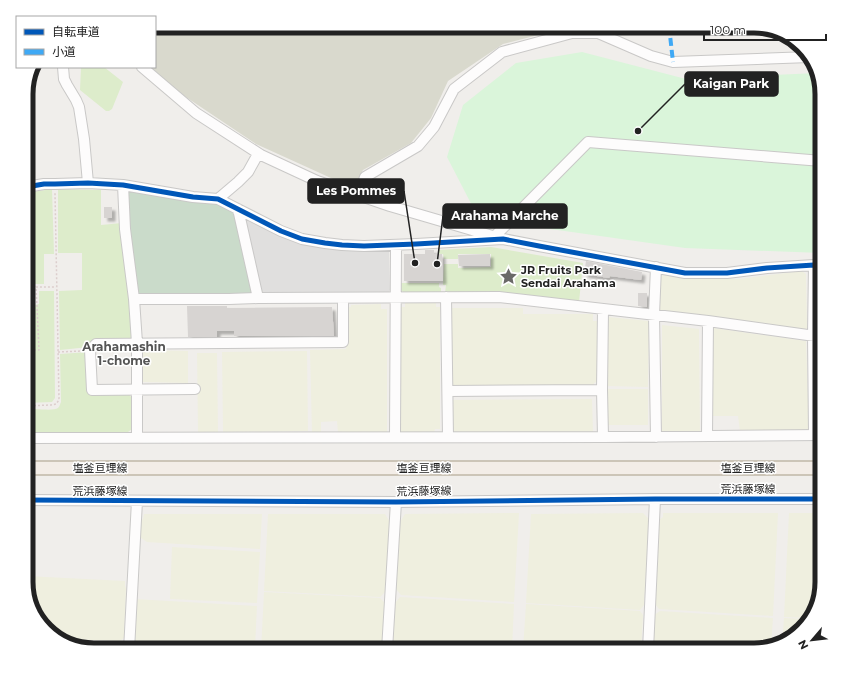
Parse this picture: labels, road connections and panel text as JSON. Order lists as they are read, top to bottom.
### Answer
{
  "streets": {
    "main road": ["塩釜亘理線"],
    "street": ["荒浜藤塚線"]
  },
  "districts": ["Arahamashin 1-chome"],
  "places": {
    "other": ["Kaigan Park", "Les Pommes", "Arahama Marche"],
    "place": ["JR Fruits Park Sendai Arahama"]
  },
  "legend": ["自転車道", "小道"],
  "scale_bar": "100 m",
  "north": "bottom left"
}
